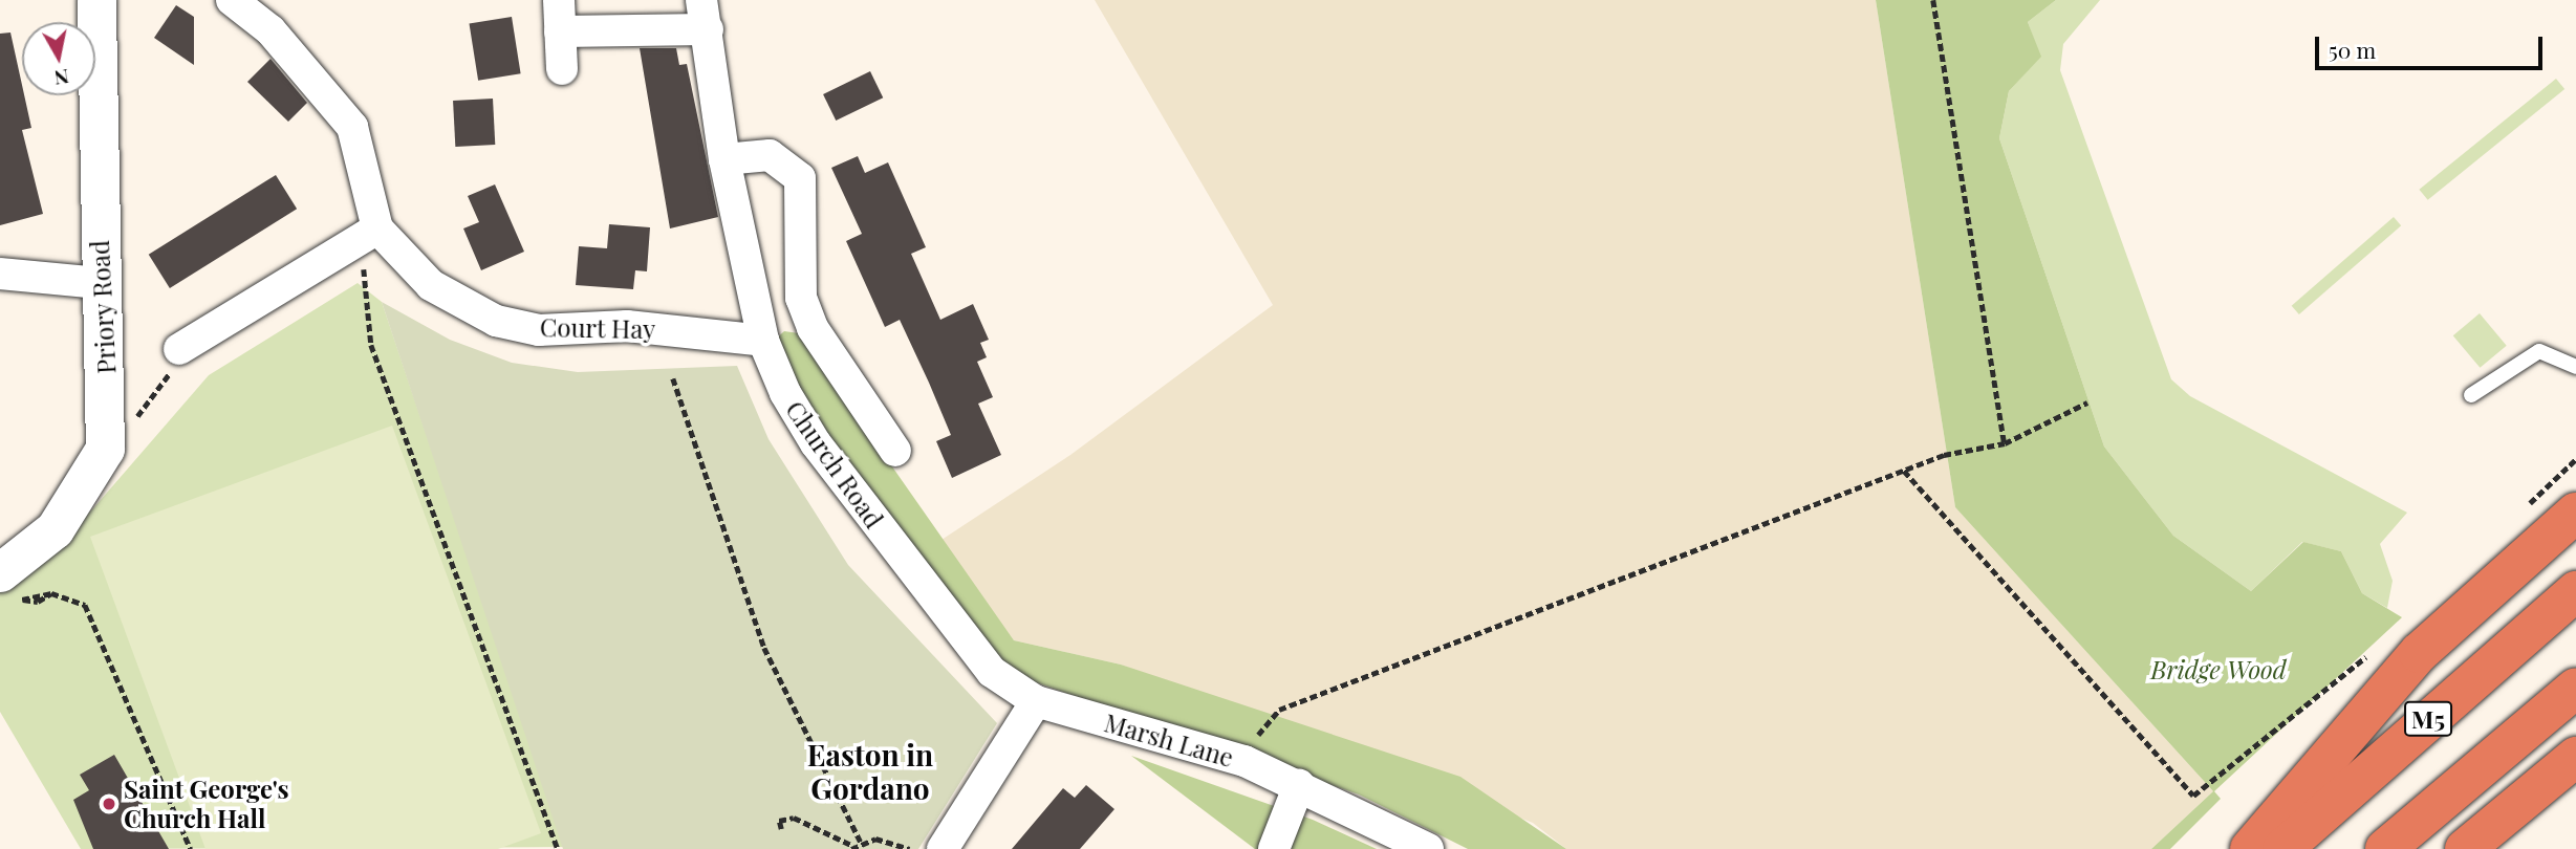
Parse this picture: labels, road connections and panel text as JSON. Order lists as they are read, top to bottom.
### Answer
{
  "streets": {
    "highway": ["M5"],
    "street": [
      "Priory Road",
      "Court Hay",
      "Church Road",
      "Marsh Lane"
    ]
  },
  "crossings": [
    ["Court Hay", "Church Road"],
    ["Church Road", "Marsh Lane"]
  ],
  "districts": ["Easton in Gordano"],
  "parks": ["Bridge Wood"],
  "places": ["Saint George's Church Hall"],
  "scale_bar": "50 m",
  "north": "bottom"
}
